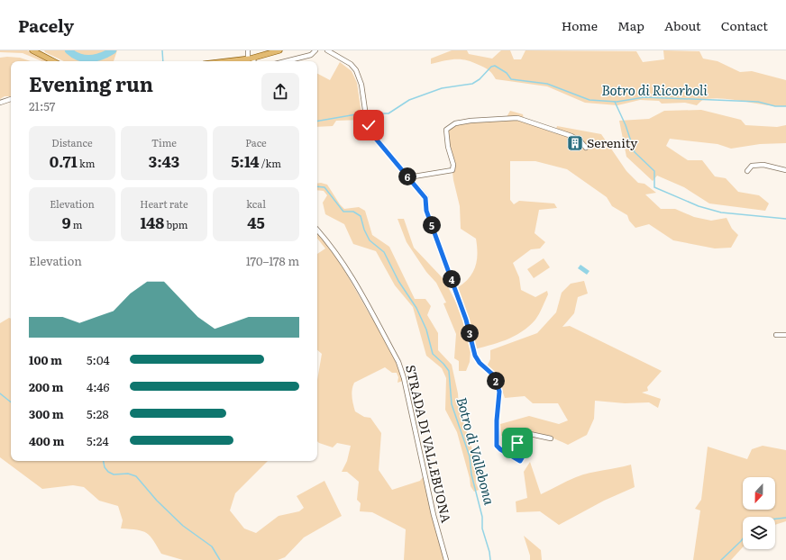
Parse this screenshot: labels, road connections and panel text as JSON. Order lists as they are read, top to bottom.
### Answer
{
  "streets": {
    "street": ["STRADA DI VALLEBUONA"]
  },
  "water": ["Botro di Ricorboli", "Botro di Vallebona"],
  "places": {
    "building": ["Serenity"]
  },
  "north": "bottom",
  "page": {
    "header": "Pacely",
    "nav": [
      "Home",
      "Map",
      "About",
      "Contact"
    ],
    "heading": ["Evening run", "21:57"],
    "stats": [
      ["Distance", "0.71 km"],
      ["Time", "3:43"],
      ["Pace", "5:14 /km"],
      ["Elevation", "9 m"],
      ["Heart rate", "148 bpm"],
      ["kcal", "45"]
    ],
    "pins": [
      "6",
      "5",
      "4",
      "3",
      "2"
    ],
    "chart": ["Elevation", "170–178 m"],
    "list": [
      {
        "name": "100 m",
        "note": "5:04"
      },
      {
        "name": "200 m",
        "note": "4:46"
      },
      {
        "name": "300 m",
        "note": "5:28"
      },
      {
        "name": "400 m",
        "note": "5:24"
      }
    ]
  }
}
